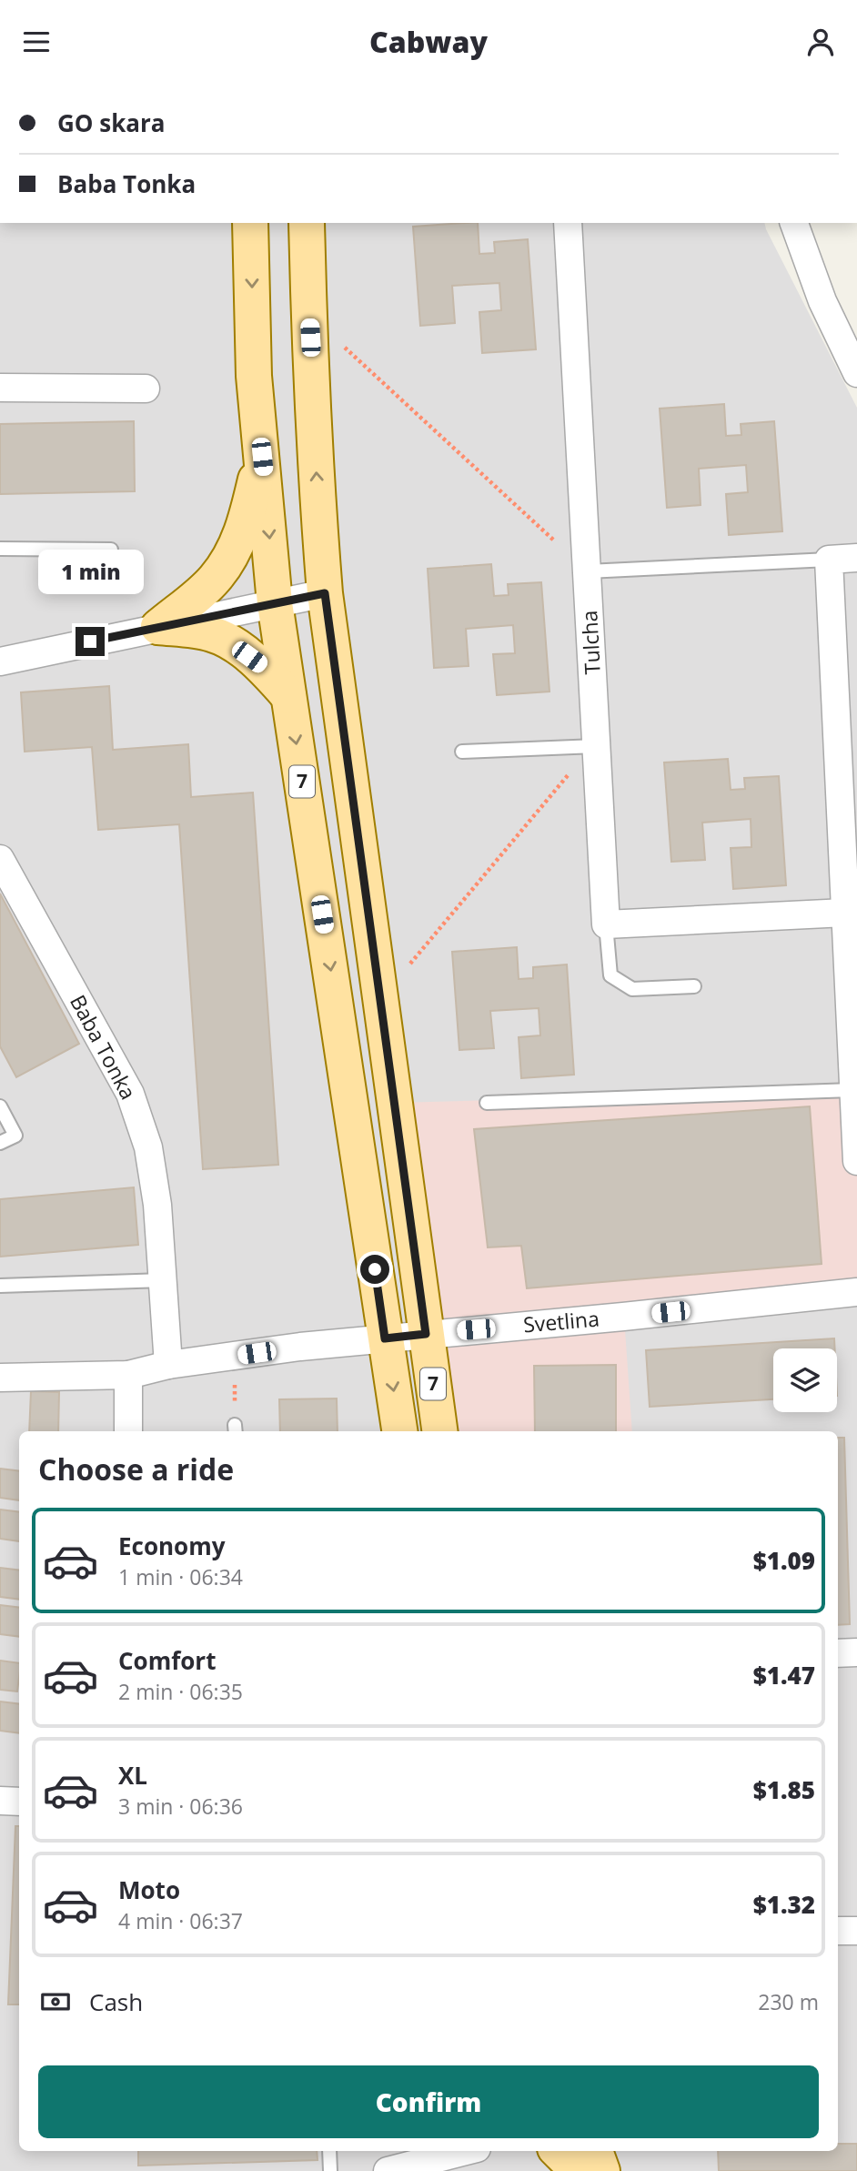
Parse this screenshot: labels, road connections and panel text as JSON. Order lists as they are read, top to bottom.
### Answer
{
  "streets": {
    "main road": ["7"],
    "street": ["Tulcha", "Baba Tonka", "Svetlina"]
  },
  "crossings": [
    ["7", "Svetlina"],
    ["Baba Tonka", "Svetlina"]
  ],
  "page": {
    "header": "Cabway",
    "banner": ["GO skara", "Baba Tonka"],
    "bubble": "1 min",
    "heading": "Choose a ride",
    "list": [
      {
        "name": "Economy",
        "note": "1 min · 06:34",
        "value": "$1.09"
      },
      {
        "name": "Comfort",
        "note": "2 min · 06:35",
        "value": "$1.47"
      },
      {
        "name": "XL",
        "note": "3 min · 06:36",
        "value": "$1.85"
      },
      {
        "name": "Moto",
        "note": "4 min · 06:37",
        "value": "$1.32"
      }
    ],
    "pay": ["Cash", "230 m"],
    "buttons": "Confirm"
  }
}
